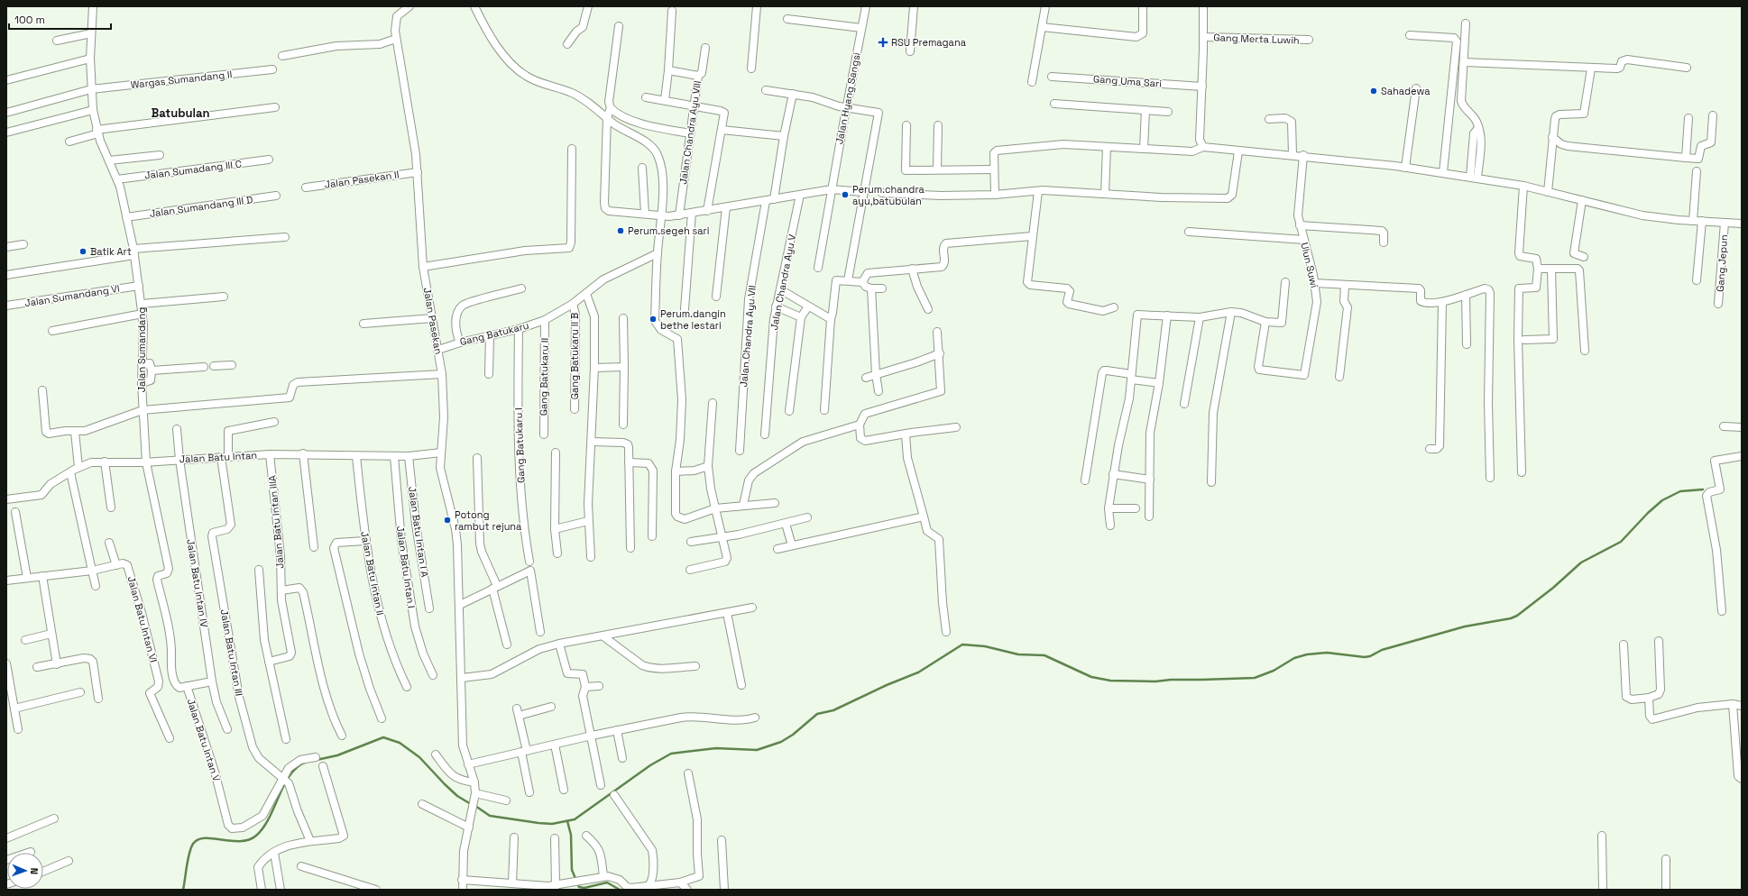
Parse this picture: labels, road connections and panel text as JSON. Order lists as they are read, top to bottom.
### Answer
{
  "streets": {
    "street": [
      "Gang Merta Luwih",
      "Wargas Sumandang II",
      "Gang Uma Sari",
      "Jalan Hyang Sangsi",
      "Jalan Chandra Ayu VIII",
      "Jalan Sumadang III C",
      "Jalan Pasekan II",
      "Jalan Sumandang III D",
      "Gang Jepun",
      "Ulun Suwi",
      "Jalan Chandra Ayu V",
      "Jalan Sumandang VI",
      "Jalan Pasekan",
      "Gang Batukaru",
      "Jalan Chandra Ayu VII",
      "Jalan Sumandang",
      "Gang Batukaru II B",
      "Gang Batukaru II",
      "Gang Batukaru I",
      "Jalan Batu Intan",
      "Jalan Batu Intan IIIA",
      "Jalan Batu Intan I A",
      "Jalan Batu Intan I",
      "Jalan Batu Intan II",
      "Jalan Batu Intan IV",
      "Jalan Batu Intan VI",
      "Jalan Batu Intan III",
      "Jalan Batu Intan V"
    ]
  },
  "crossings": [
    ["Wargas Sumandang II", "Jalan Sumandang"],
    ["Jalan Sumadang III C", "Jalan Sumandang"],
    ["Jalan Pasekan II", "Jalan Pasekan"],
    ["Jalan Sumandang III D", "Jalan Sumandang"],
    ["Jalan Sumandang VI", "Jalan Sumandang"],
    ["Jalan Pasekan", "Gang Batukaru"],
    ["Jalan Pasekan", "Jalan Batu Intan"],
    ["Gang Batukaru", "Gang Batukaru II B"],
    ["Gang Batukaru", "Gang Batukaru II"],
    ["Gang Batukaru", "Gang Batukaru I"],
    ["Jalan Sumandang", "Jalan Batu Intan"],
    ["Jalan Sumandang", "Jalan Batu Intan V"],
    ["Jalan Batu Intan", "Jalan Batu Intan IIIA"],
    ["Jalan Batu Intan", "Jalan Batu Intan I A"],
    ["Jalan Batu Intan", "Jalan Batu Intan I"],
    ["Jalan Batu Intan", "Jalan Batu Intan II"],
    ["Jalan Batu Intan", "Jalan Batu Intan IV"],
    ["Jalan Batu Intan", "Jalan Batu Intan III"],
    ["Jalan Batu Intan", "Jalan Batu Intan V"],
    ["Jalan Batu Intan III", "Jalan Batu Intan V"]
  ],
  "districts": ["Batubulan"],
  "places": {
    "health": ["RSU Premagana"],
    "other": [
      "Sahadewa",
      "Perum.chandra ayu,batubulan",
      "Perum.segeh sari",
      "Batik Art",
      "Perum.dangin bethe lestari",
      "Potong rambut rejuna"
    ]
  },
  "scale_bar": "100 m",
  "north": "right"
}
